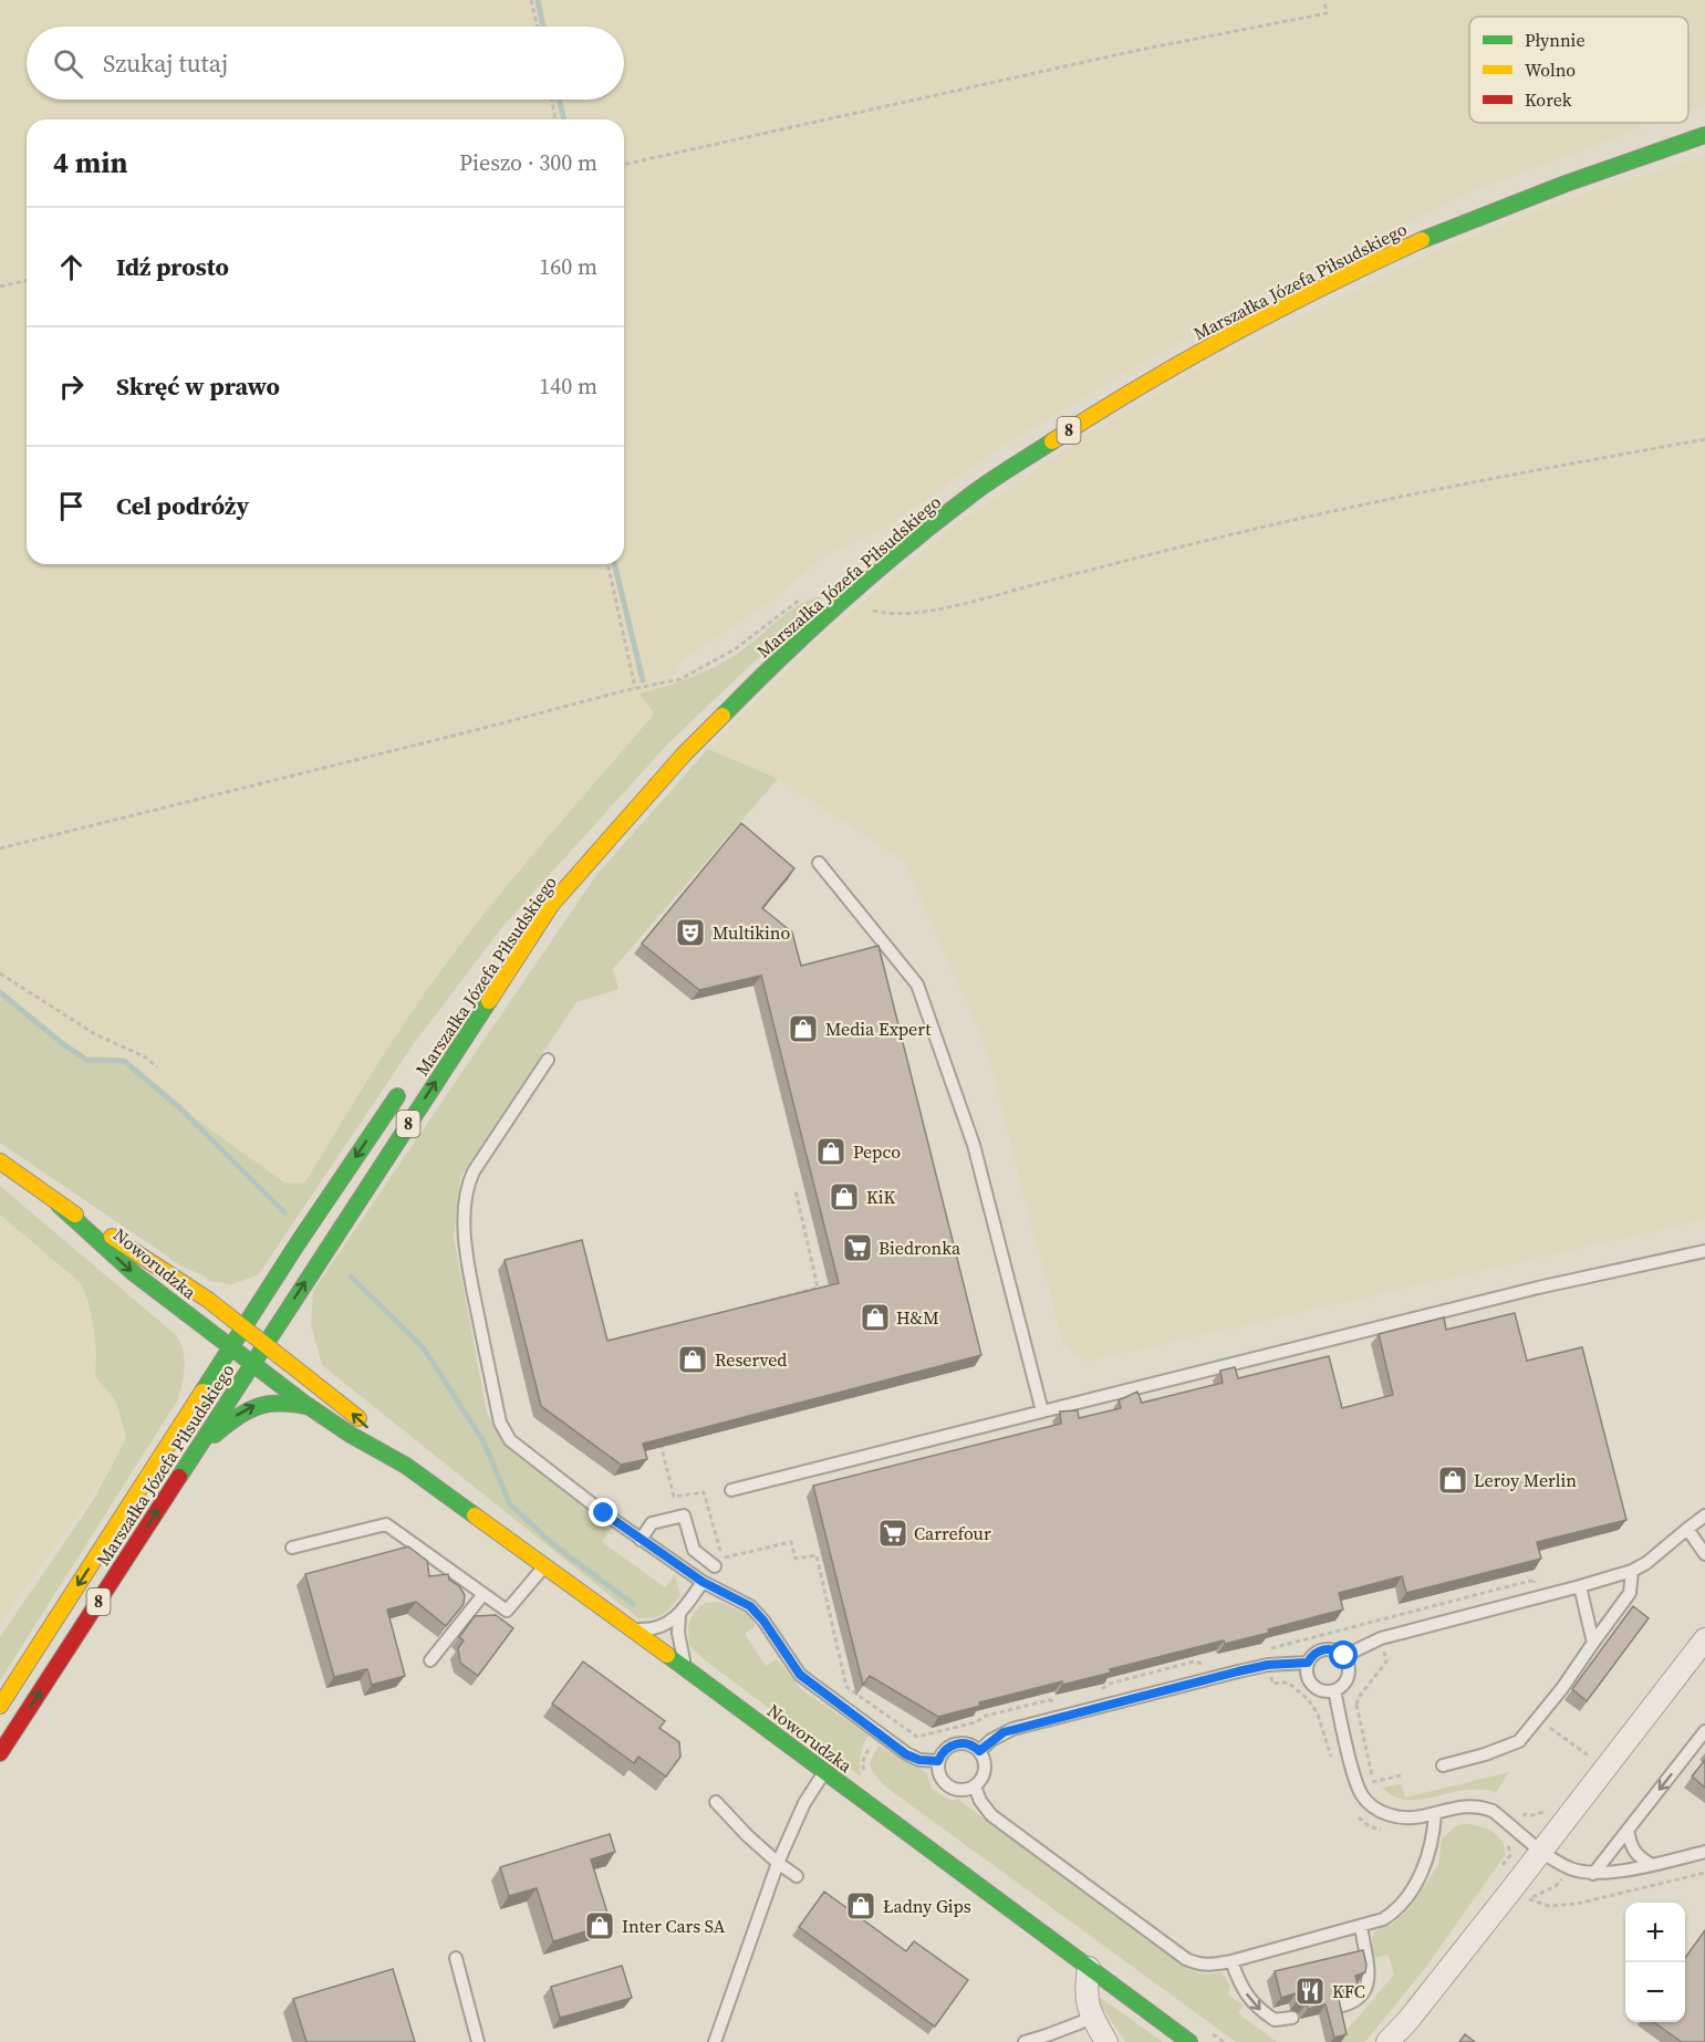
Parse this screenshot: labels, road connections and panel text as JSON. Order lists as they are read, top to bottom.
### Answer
{
  "streets": {
    "main road": ["Marszałka Józefa Piłsudskiego", "8", "Noworudzka"]
  },
  "crossings": [
    ["Marszałka Józefa Piłsudskiego", "8"],
    ["Marszałka Józefa Piłsudskiego", "Noworudzka"],
    ["8", "Noworudzka"]
  ],
  "places": {
    "theatre": ["Multikino"],
    "shop": [
      "Media Expert",
      "Pepco",
      "KiK",
      "H&M",
      "Reserved",
      "Leroy Merlin",
      "Ładny Gips",
      "Inter Cars SA"
    ],
    "supermarket": ["Biedronka", "Carrefour"],
    "restaurant": ["KFC"]
  },
  "legend": ["Płynnie", "Wolno", "Korek"],
  "page": {
    "search": "Szukaj tutaj",
    "heading": ["4 min", "Pieszo · 300 m"],
    "list": [
      ["Idź prosto", "160 m"],
      ["Skręć w prawo", "140 m"],
      "Cel podróży"
    ],
    "map_buttons": ["+", "−"]
  }
}
